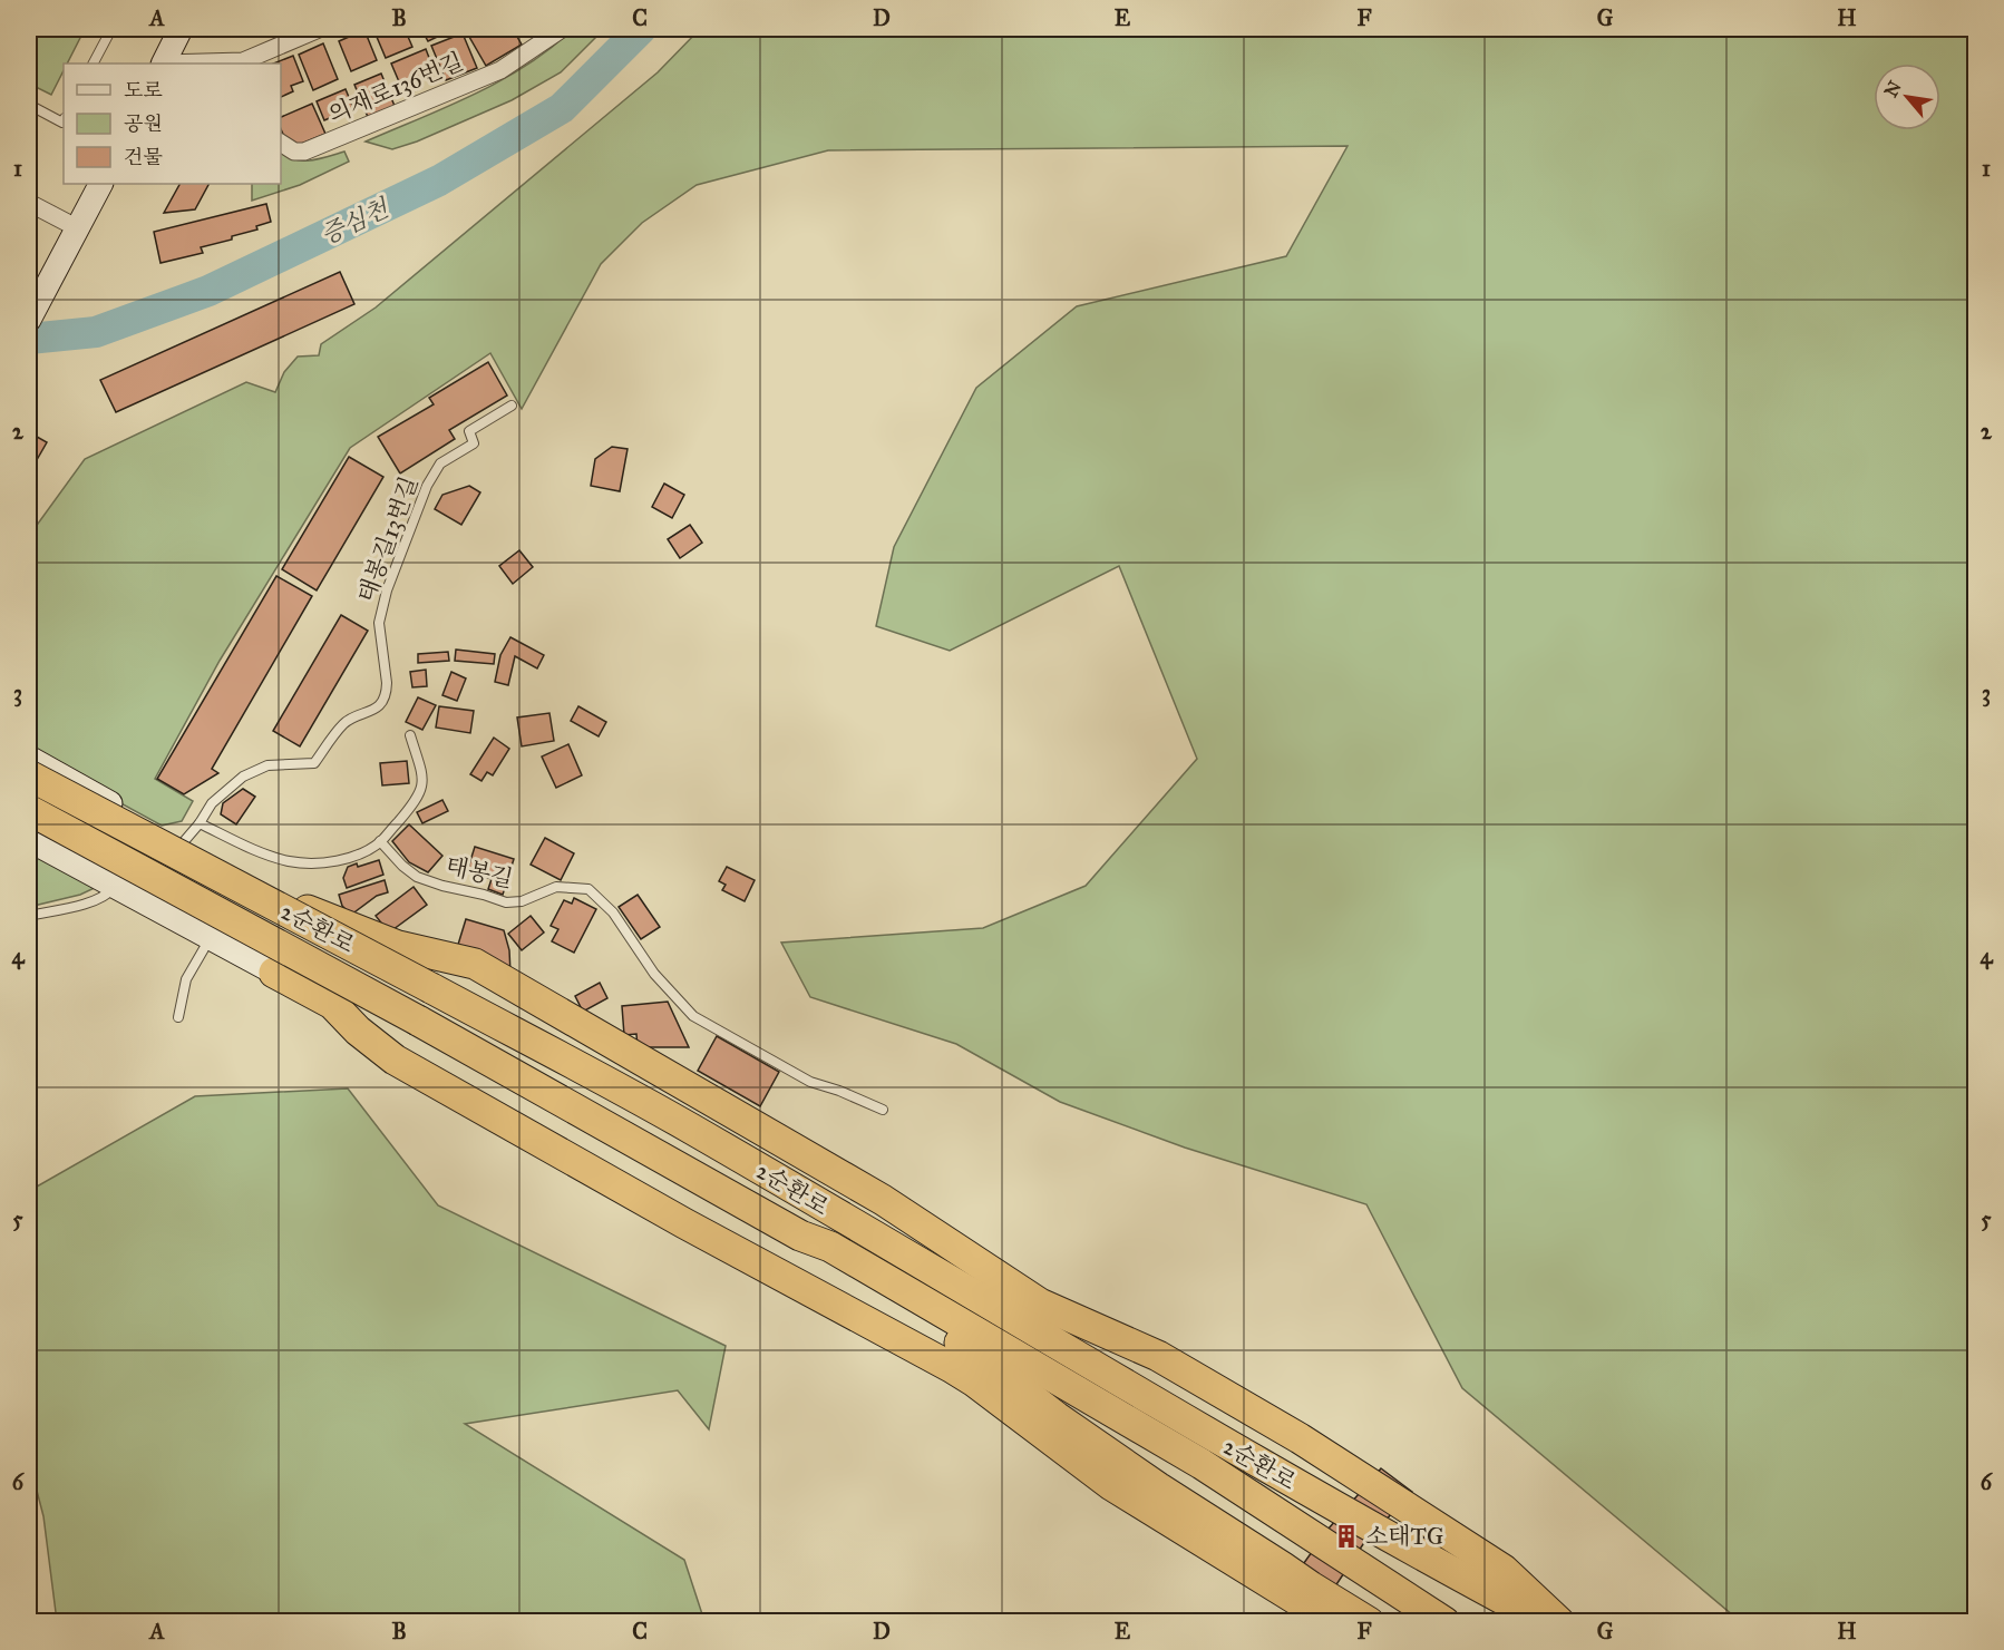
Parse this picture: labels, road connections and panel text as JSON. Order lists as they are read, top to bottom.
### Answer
{
  "streets": {
    "highway": ["2순환로"],
    "street": ["의재로136번길"],
    "lane": ["태봉길13번길", "태봉길"]
  },
  "water": ["증심천"],
  "places": {
    "building": ["소태TG"]
  },
  "legend": ["도로", "공원", "건물"],
  "north": "top left",
  "grid": {
    "columns": [
      "A",
      "B",
      "C",
      "D",
      "E",
      "F",
      "G",
      "H"
    ],
    "rows": [
      "1",
      "2",
      "3",
      "4",
      "5",
      "6"
    ]
  }
}
